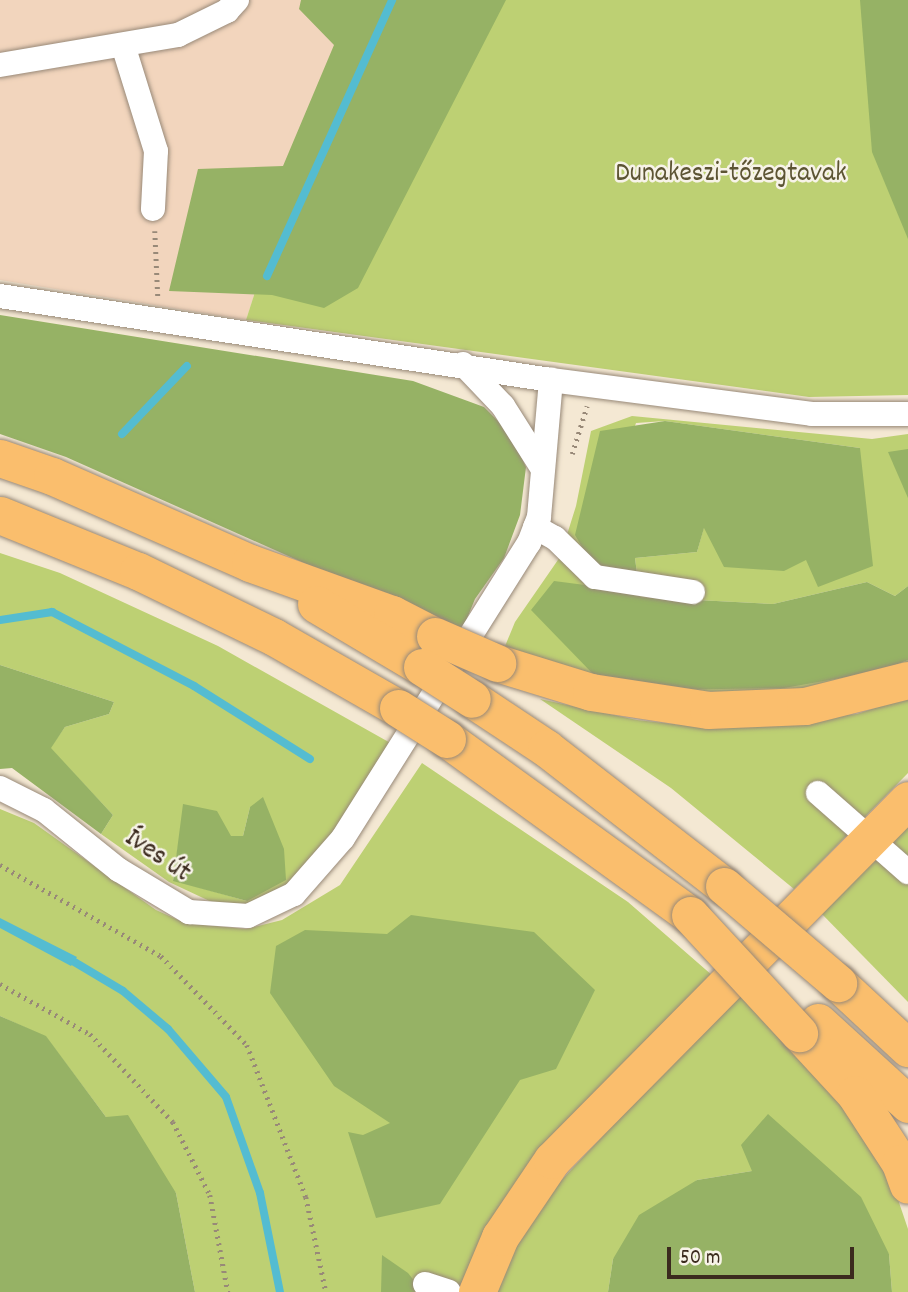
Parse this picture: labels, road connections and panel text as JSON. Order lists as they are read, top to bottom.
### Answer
{
  "streets": {
    "street": ["Íves út"]
  },
  "parks": ["Dunakeszi-tőzegtavak"],
  "scale_bar": "50 m"
}
